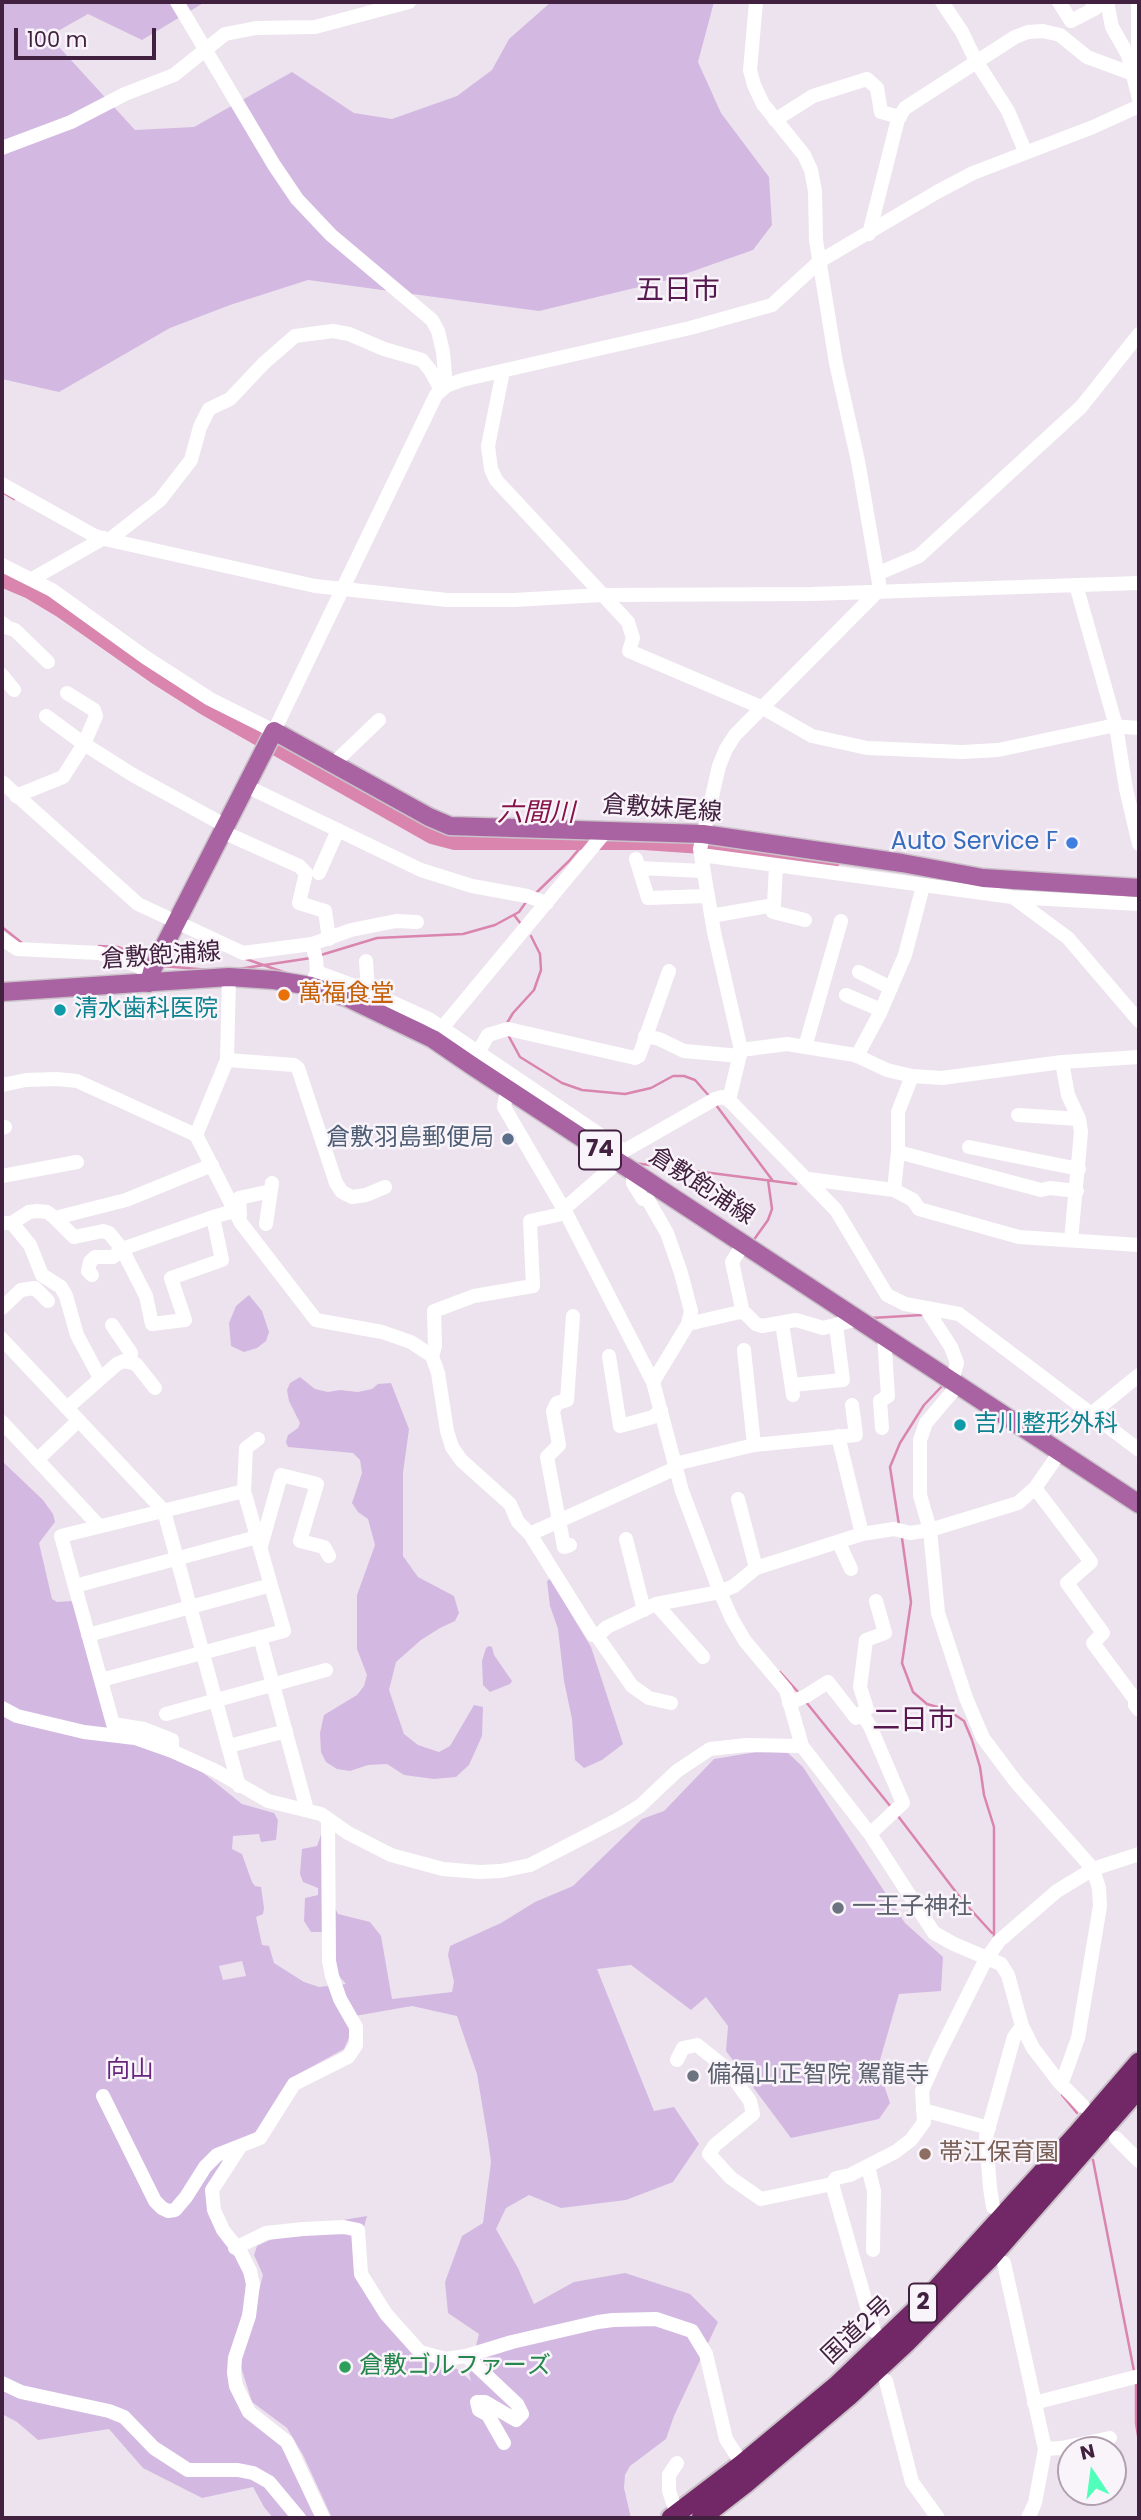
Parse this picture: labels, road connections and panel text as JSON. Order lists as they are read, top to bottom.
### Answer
{
  "streets": {
    "highway": ["2", "国道2号"],
    "main road": ["倉敷妹尾線", "倉敷飽浦線", "74"]
  },
  "districts": ["五日市", "二日市"],
  "water": ["六間川"],
  "parks": ["向山"],
  "places": [
    "Auto Service F",
    "萬福食堂",
    "清水歯科医院",
    "倉敷羽島郵便局",
    "吉川整形外科",
    "一王子神社",
    "備福山正智院 駕龍寺",
    "帯江保育園",
    "倉敷ゴルファーズ"
  ],
  "scale_bar": "100 m",
  "north": "top"
}
